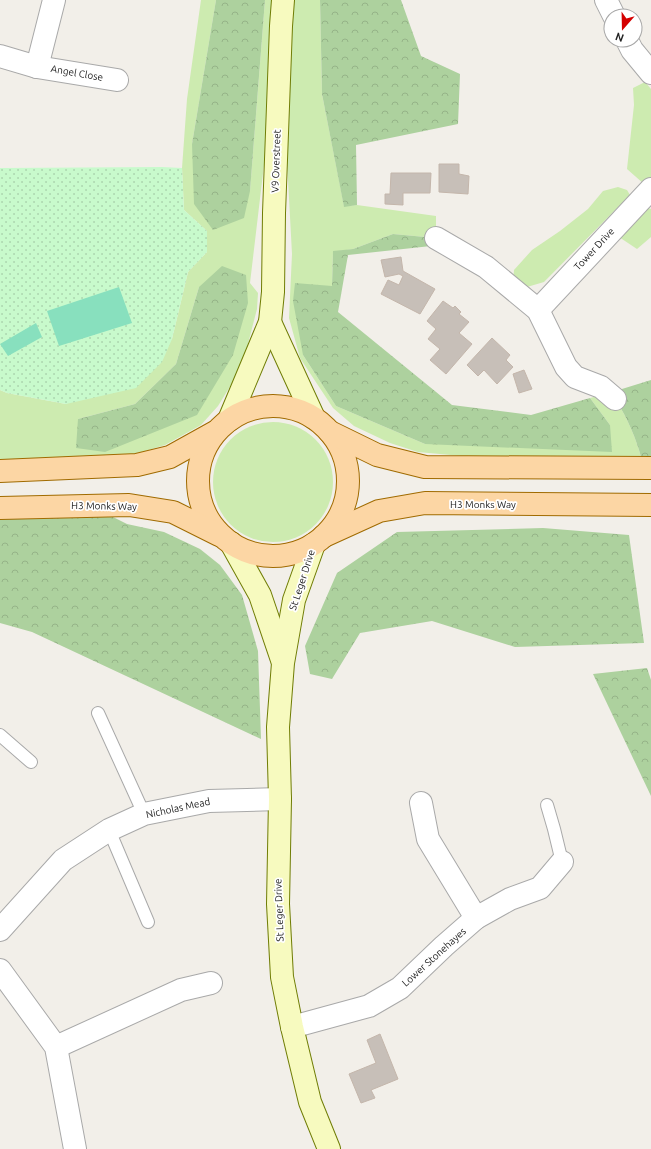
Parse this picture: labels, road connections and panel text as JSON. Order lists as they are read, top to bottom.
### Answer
{
  "streets": {
    "main road": ["H3 Monks Way"],
    "street": [
      "Angel Close",
      "V9 Overstreet",
      "Tower Drive",
      "St Leger Drive",
      "Nicholas Mead",
      "Lower Stonehayes"
    ]
  },
  "crossings": [
    ["H3 Monks Way", "St Leger Drive"],
    ["St Leger Drive", "Nicholas Mead"],
    ["St Leger Drive", "Lower Stonehayes"]
  ],
  "north": "bottom"
}
